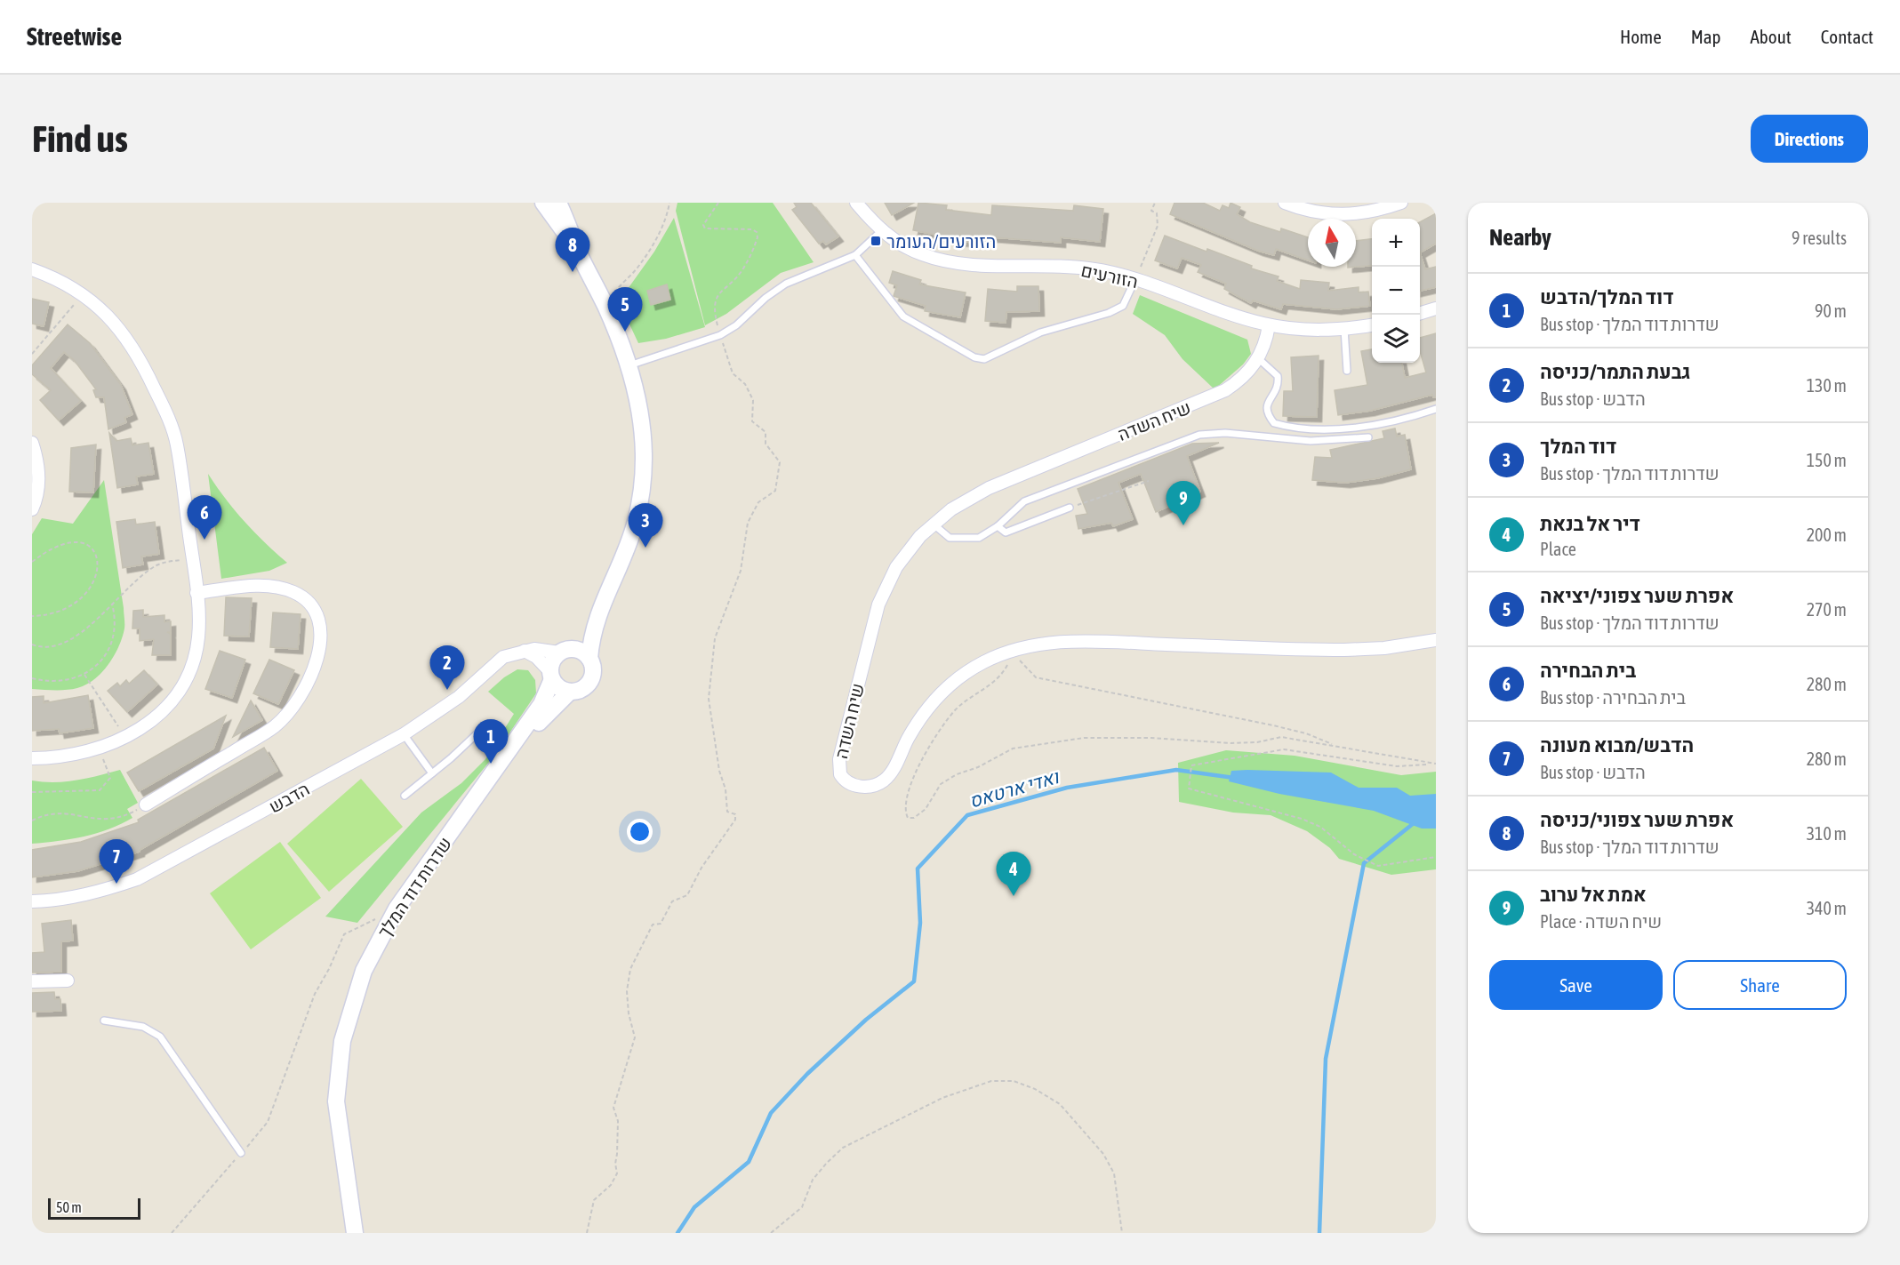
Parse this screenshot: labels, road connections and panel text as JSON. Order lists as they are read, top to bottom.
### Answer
{
  "streets": {
    "street": [
      "הזורעים",
      "שיח השדה",
      "הדבש",
      "שדרות דוד המלך"
    ]
  },
  "crossings": [
    ["הזורעים", "שיח השדה"],
    ["הדבש", "שדרות דוד המלך"]
  ],
  "water": ["ואדי ארטאס"],
  "places": {
    "transit": ["הזורעים/העומר"]
  },
  "scale_bar": "50 m",
  "north": "top",
  "page": {
    "header": "Streetwise",
    "nav": [
      "Home",
      "Map",
      "About",
      "Contact"
    ],
    "buttons": [
      "Directions",
      ["Save", "Share"]
    ],
    "title": "Find us",
    "heading": ["Nearby", "9 results"],
    "map_buttons": ["+", "−"],
    "pins": [
      "8",
      "5",
      "9",
      "6",
      "3",
      "2",
      "1",
      "7",
      "4"
    ],
    "list": [
      {
        "mark": "1",
        "name": "דוד המלך/הדבש",
        "note": "Bus stop · שדרות דוד המלך",
        "value": "90 m"
      },
      {
        "mark": "2",
        "name": "גבעת התמר/כניסה",
        "note": "Bus stop · הדבש",
        "value": "130 m"
      },
      {
        "mark": "3",
        "name": "דוד המלך",
        "note": "Bus stop · שדרות דוד המלך",
        "value": "150 m"
      },
      {
        "mark": "4",
        "name": "דיר אל בנאת",
        "note": "Place",
        "value": "200 m"
      },
      {
        "mark": "5",
        "name": "אפרת שער צפוני/יציאה",
        "note": "Bus stop · שדרות דוד המלך",
        "value": "270 m"
      },
      {
        "mark": "6",
        "name": "בית הבחירה",
        "note": "Bus stop · בית הבחירה",
        "value": "280 m"
      },
      {
        "mark": "7",
        "name": "הדבש/מבוא מעונה",
        "note": "Bus stop · הדבש",
        "value": "280 m"
      },
      {
        "mark": "8",
        "name": "אפרת שער צפוני/כניסה",
        "note": "Bus stop · שדרות דוד המלך",
        "value": "310 m"
      },
      {
        "mark": "9",
        "name": "אמת אל ערוב",
        "note": "Place · שיח השדה",
        "value": "340 m"
      }
    ],
    "scale": "50 m"
  }
}
